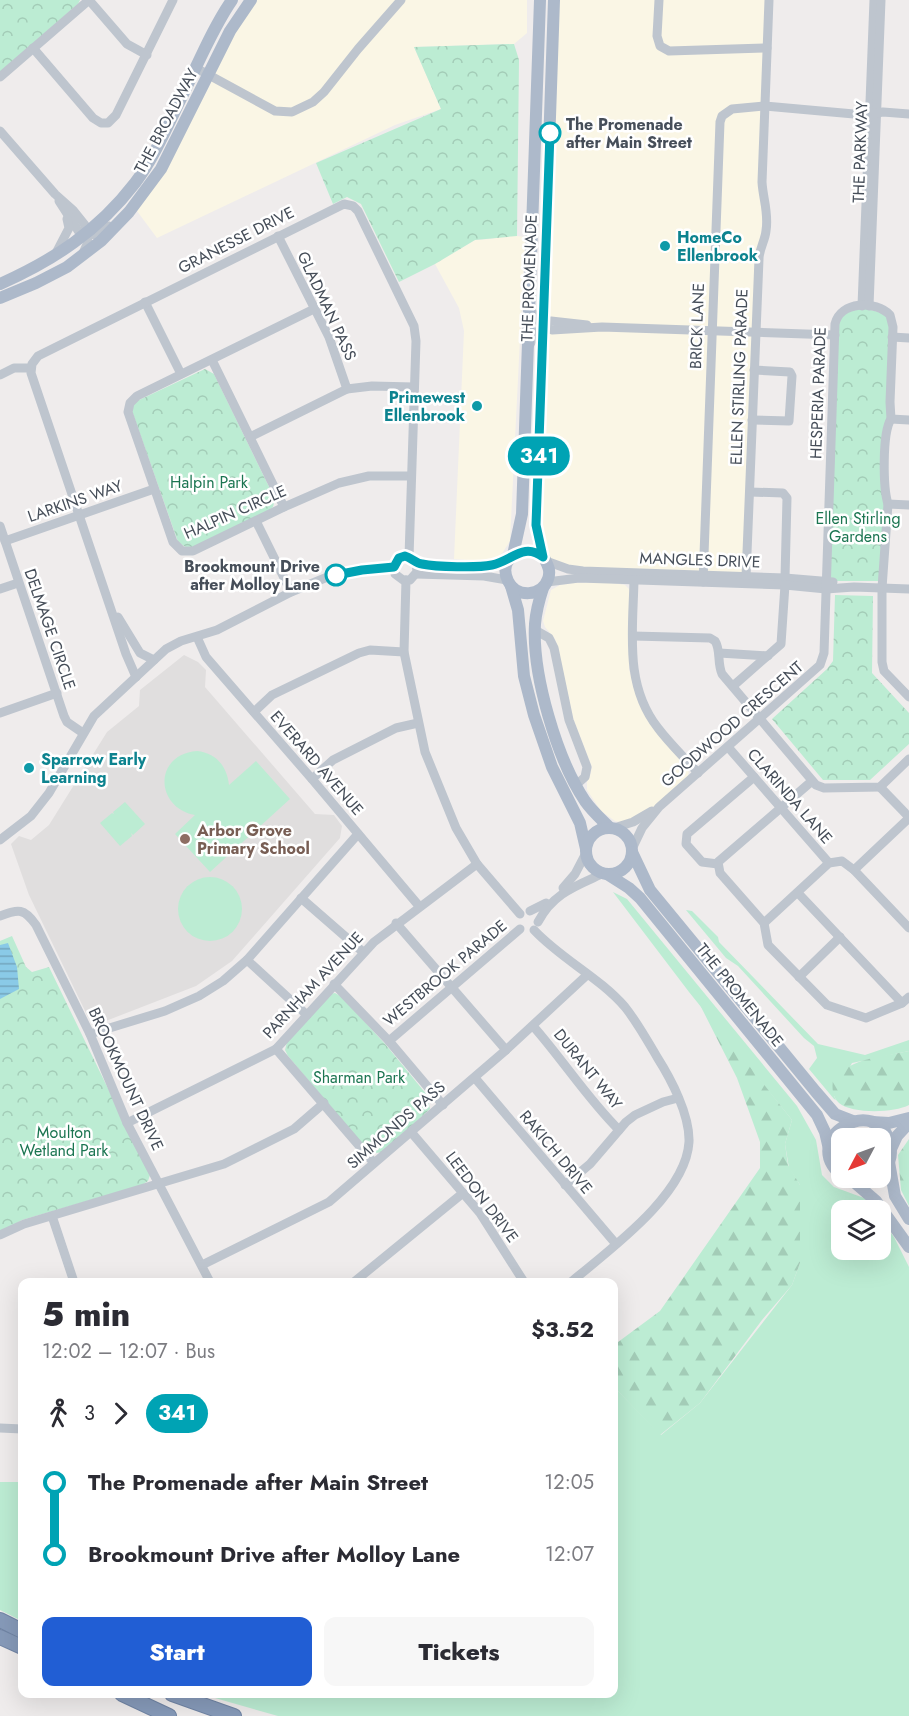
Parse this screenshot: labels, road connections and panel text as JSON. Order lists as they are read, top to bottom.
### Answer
{
  "streets": {
    "main road": ["THE BROADWAY", "THE PROMENADE"],
    "street": [
      "THE PARKWAY",
      "GRANESSE DRIVE",
      "GLADMAN PASS",
      "BRICK LANE",
      "ELLEN STIRLING PARADE",
      "HESPERIA PARADE",
      "LARKINS WAY",
      "HALPIN CIRCLE",
      "MANGLES DRIVE",
      "DELMAGE CIRCLE",
      "GOODWOOD CRESCENT",
      "EVERARD AVENUE",
      "CLARINDA LANE",
      "WESTBROOK PARADE",
      "PARNHAM AVENUE",
      "DURANT WAY",
      "BROOKMOUNT DRIVE",
      "SIMMONDS PASS",
      "RAKICH DRIVE",
      "LEEDON DRIVE"
    ]
  },
  "crossings": [
    ["THE PARKWAY", "HESPERIA PARADE"],
    ["GRANESSE DRIVE", "GLADMAN PASS"],
    ["GRANESSE DRIVE", "HALPIN CIRCLE"],
    ["THE PROMENADE", "MANGLES DRIVE"],
    ["THE PROMENADE", "GOODWOOD CRESCENT"],
    ["GLADMAN PASS", "HALPIN CIRCLE"],
    ["BRICK LANE", "ELLEN STIRLING PARADE"],
    ["BRICK LANE", "MANGLES DRIVE"],
    ["ELLEN STIRLING PARADE", "MANGLES DRIVE"],
    ["HESPERIA PARADE", "MANGLES DRIVE"],
    ["HESPERIA PARADE", "GOODWOOD CRESCENT"],
    ["LARKINS WAY", "HALPIN CIRCLE"],
    ["LARKINS WAY", "DELMAGE CIRCLE"],
    ["MANGLES DRIVE", "GOODWOOD CRESCENT"],
    ["GOODWOOD CRESCENT", "CLARINDA LANE"],
    ["EVERARD AVENUE", "PARNHAM AVENUE"],
    ["PARNHAM AVENUE", "BROOKMOUNT DRIVE"],
    ["DURANT WAY", "SIMMONDS PASS"],
    ["BROOKMOUNT DRIVE", "SIMMONDS PASS"],
    ["SIMMONDS PASS", "RAKICH DRIVE"],
    ["SIMMONDS PASS", "LEEDON DRIVE"]
  ],
  "parks": [
    "Halpin Park",
    "Ellen Stirling Gardens",
    "Sharman Park",
    "Moulton Wetland Park"
  ],
  "places": [
    "The Promenade after Main Street",
    "HomeCo Ellenbrook",
    "Primewest Ellenbrook",
    "Brookmount Drive after Molloy Lane",
    "Sparrow Early Learning",
    "Arbor Grove Primary School"
  ],
  "lines": ["bus line 341"],
  "north": "bottom left",
  "page": {
    "on_map": "341",
    "heading": ["5 min", "12:02 – 12:07 · Bus", "$3.52"],
    "legs": ["3", "341"],
    "list": [
      {
        "name": "The Promenade after Main Street",
        "value": "12:05"
      },
      {
        "name": "Brookmount Drive after Molloy Lane",
        "value": "12:07"
      }
    ],
    "buttons": ["Start", "Tickets"]
  }
}
